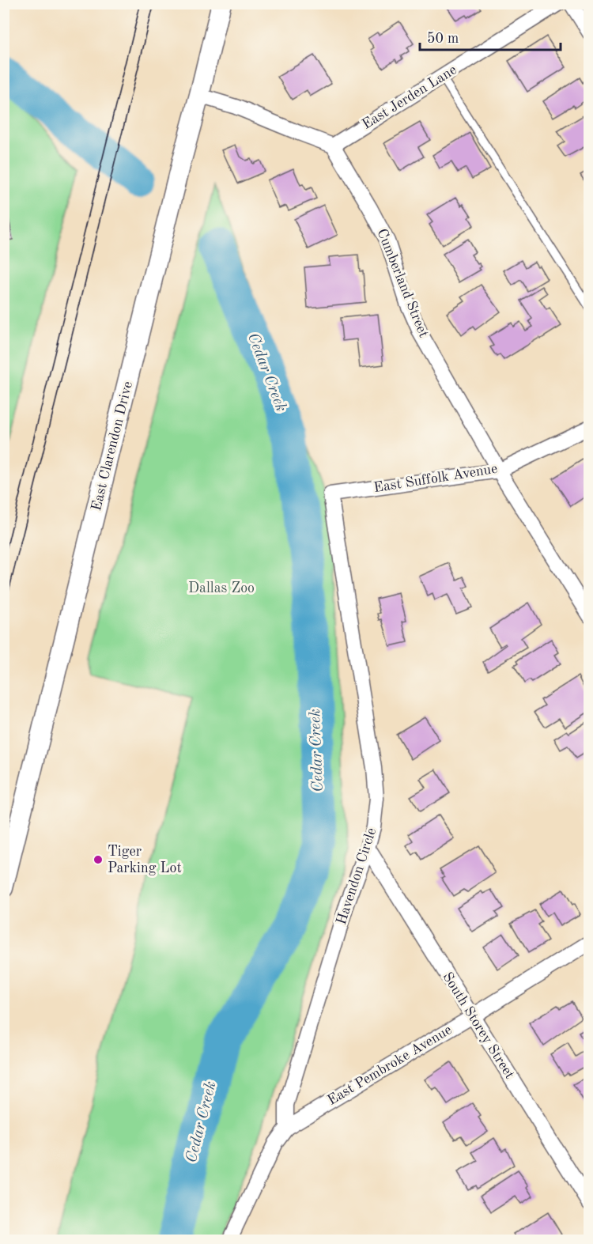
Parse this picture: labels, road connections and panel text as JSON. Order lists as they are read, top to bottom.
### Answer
{
  "streets": {
    "street": [
      "East Jerden Lane",
      "Cumberland Street",
      "East Clarendon Drive",
      "East Suffolk Avenue",
      "Havendon Circle",
      "South Storey Street",
      "East Pembroke Avenue"
    ]
  },
  "crossings": [
    ["East Jerden Lane", "Cumberland Street"],
    ["Cumberland Street", "East Suffolk Avenue"],
    ["East Suffolk Avenue", "Havendon Circle"],
    ["Havendon Circle", "South Storey Street"],
    ["Havendon Circle", "East Pembroke Avenue"],
    ["South Storey Street", "East Pembroke Avenue"]
  ],
  "water": ["Cedar Creek"],
  "parks": ["Dallas Zoo"],
  "places": ["Tiger Parking Lot"],
  "scale_bar": "50 m"
}
